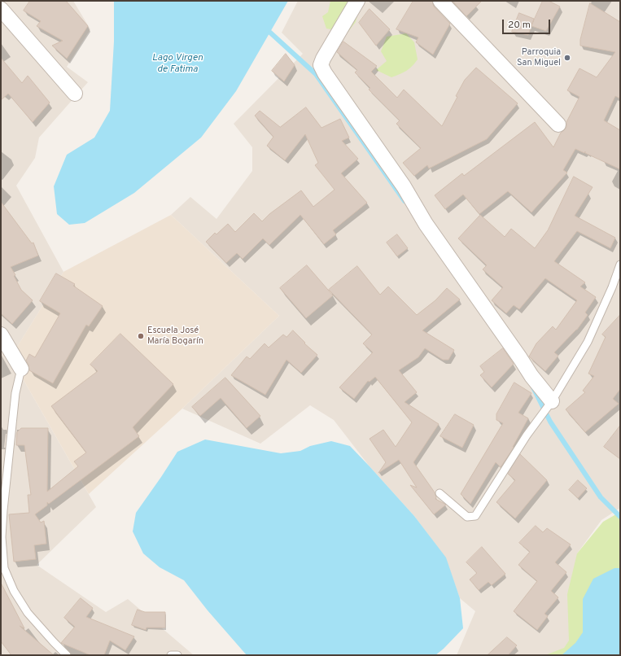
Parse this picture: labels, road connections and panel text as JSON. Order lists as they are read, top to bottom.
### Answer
{
  "water": ["Lago Virgen de Fatima"],
  "places": ["Parroquia San Miguel", "Escuela José María Bogarín"],
  "scale_bar": "20 m"
}
